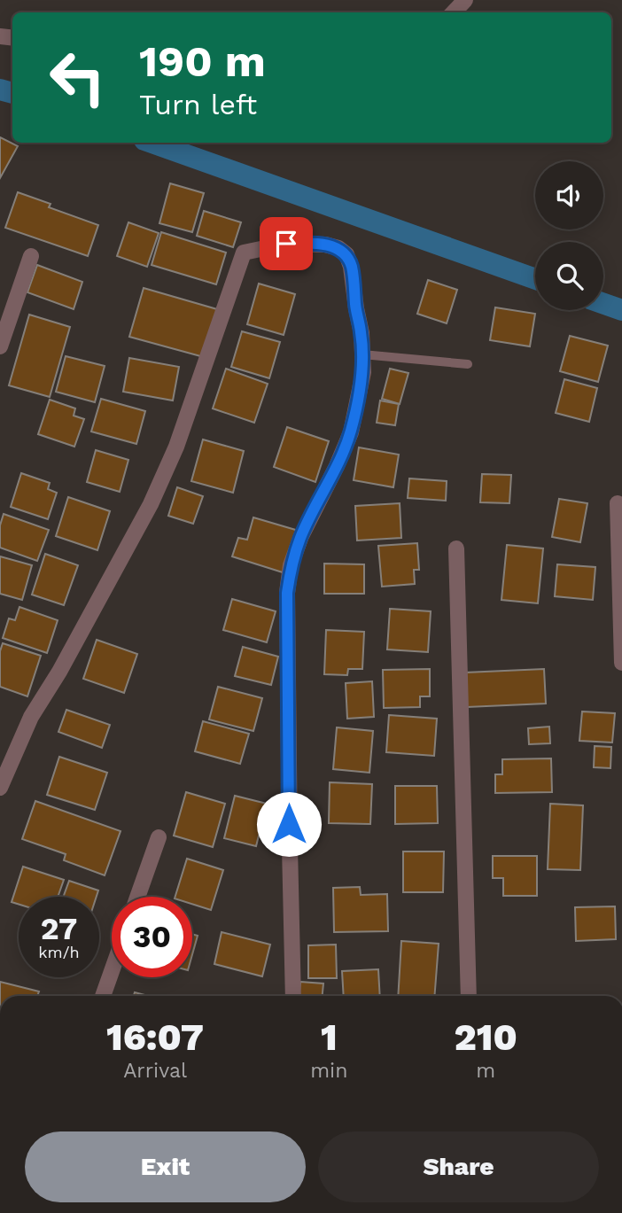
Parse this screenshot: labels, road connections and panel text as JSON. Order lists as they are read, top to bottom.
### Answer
{
  "page": {
    "turn": ["190 m", "Turn left"],
    "speed": "27 km/h",
    "limit": "30",
    "eta": [
      "16:07",
      "Arrival",
      "1",
      "min",
      "210",
      "m"
    ],
    "buttons": ["Exit", "Share"]
  }
}
